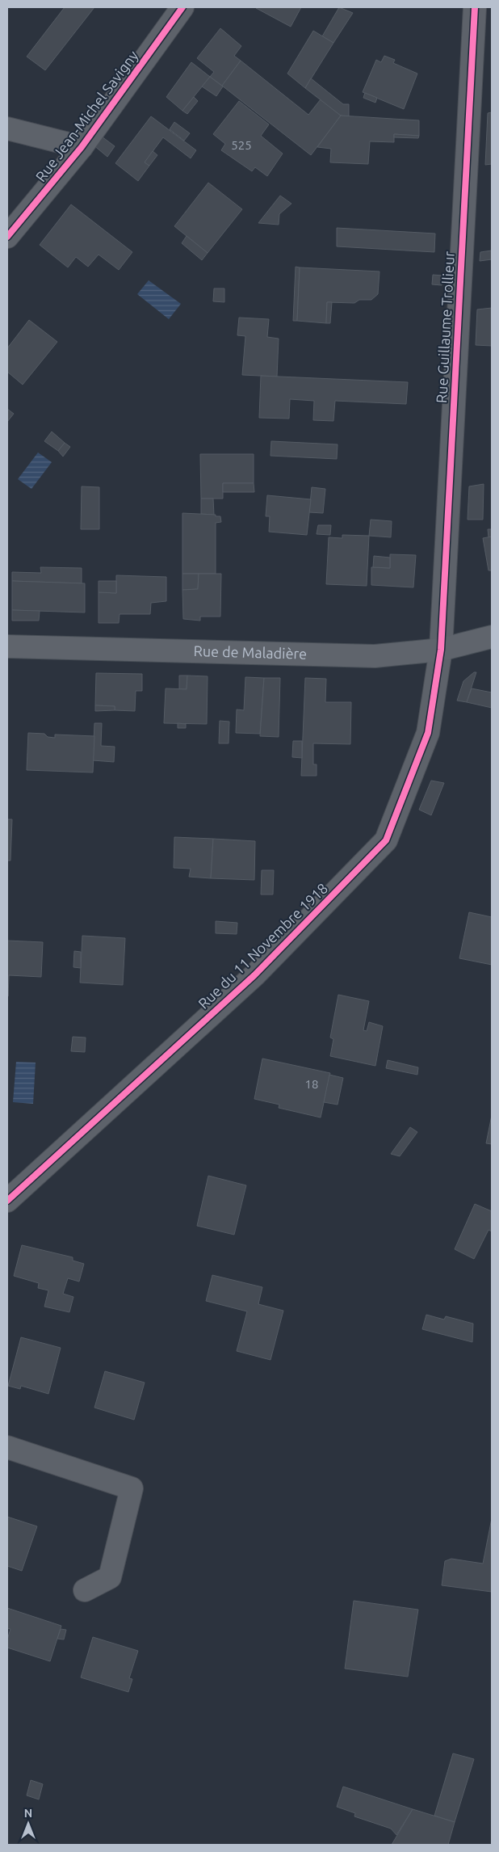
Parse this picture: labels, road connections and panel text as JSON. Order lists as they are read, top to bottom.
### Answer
{
  "streets": {
    "main road": ["Rue de Maladière"],
    "street": ["Rue Jean-Michel Savigny", "Rue Guillaume Trollieur", "Rue du 11 Novembre 1918"]
  },
  "crossings": [
    ["Rue Guillaume Trollieur", "Rue de Maladière"],
    ["Rue Guillaume Trollieur", "Rue du 11 Novembre 1918"],
    ["Rue de Maladière", "Rue du 11 Novembre 1918"]
  ],
  "house_numbers": ["525", "18"],
  "north": "top"
}
